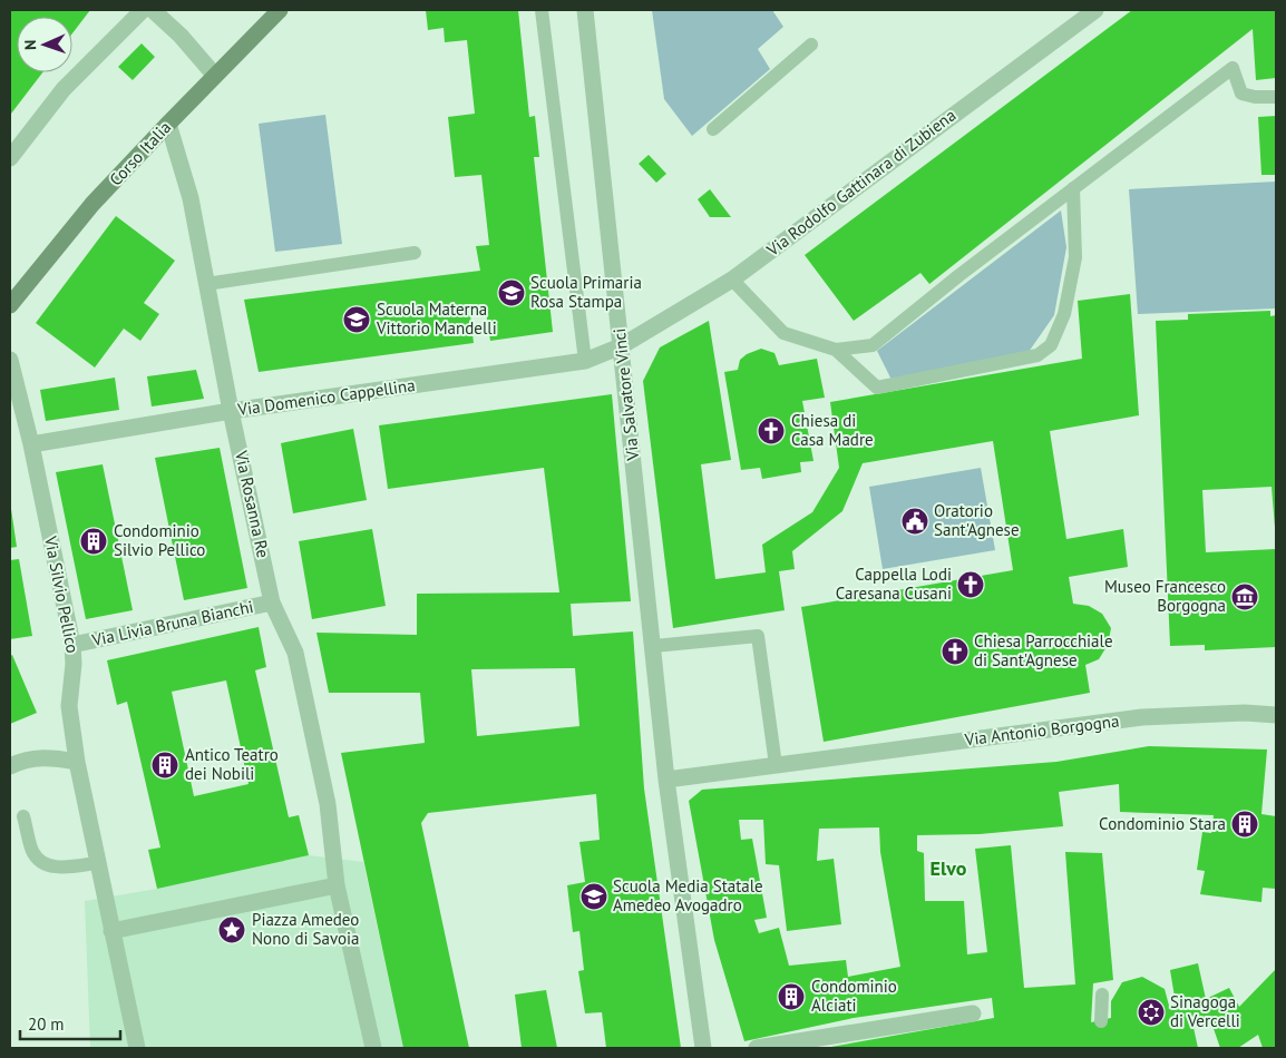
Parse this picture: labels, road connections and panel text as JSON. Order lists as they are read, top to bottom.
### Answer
{
  "streets": {
    "main road": ["Corso Italia"],
    "street": [
      "Via Rodolfo Gattinara di Zubiena",
      "Via Salvatore Vinci",
      "Via Domenico Cappellina",
      "Via Rosanna Re",
      "Via Silvio Pellico",
      "Via Livia Bruna Bianchi",
      "Via Antonio Borgogna"
    ]
  },
  "crossings": [
    ["Corso Italia", "Via Rosanna Re"],
    ["Via Rodolfo Gattinara di Zubiena", "Via Salvatore Vinci"],
    ["Via Rodolfo Gattinara di Zubiena", "Via Domenico Cappellina"],
    ["Via Salvatore Vinci", "Via Domenico Cappellina"],
    ["Via Salvatore Vinci", "Via Antonio Borgogna"],
    ["Via Domenico Cappellina", "Via Rosanna Re"],
    ["Via Domenico Cappellina", "Via Silvio Pellico"],
    ["Via Rosanna Re", "Via Livia Bruna Bianchi"],
    ["Via Silvio Pellico", "Via Livia Bruna Bianchi"]
  ],
  "districts": ["Elvo"],
  "places": {
    "school or university": ["Scuola Primaria Rosa Stampa", "Scuola Materna Vittorio Mandelli", "Scuola Media Statale Amedeo Avogadro"],
    "church": ["Chiesa di Casa Madre", "Cappella Lodi Caresana Cusani", "Chiesa Parrocchiale di Sant'Agnese"],
    "public building": ["Oratorio Sant'Agnese"],
    "building": [
      "Condominio Silvio Pellico",
      "Antico Teatro dei Nobili",
      "Condominio Stara",
      "Condominio Alciati"
    ],
    "museum": ["Museo Francesco Borgogna"],
    "place": ["Piazza Amedeo Nono di Savoia"],
    "synagogue": ["Sinagoga di Vercelli"]
  },
  "scale_bar": "20 m",
  "north": "left"
}
